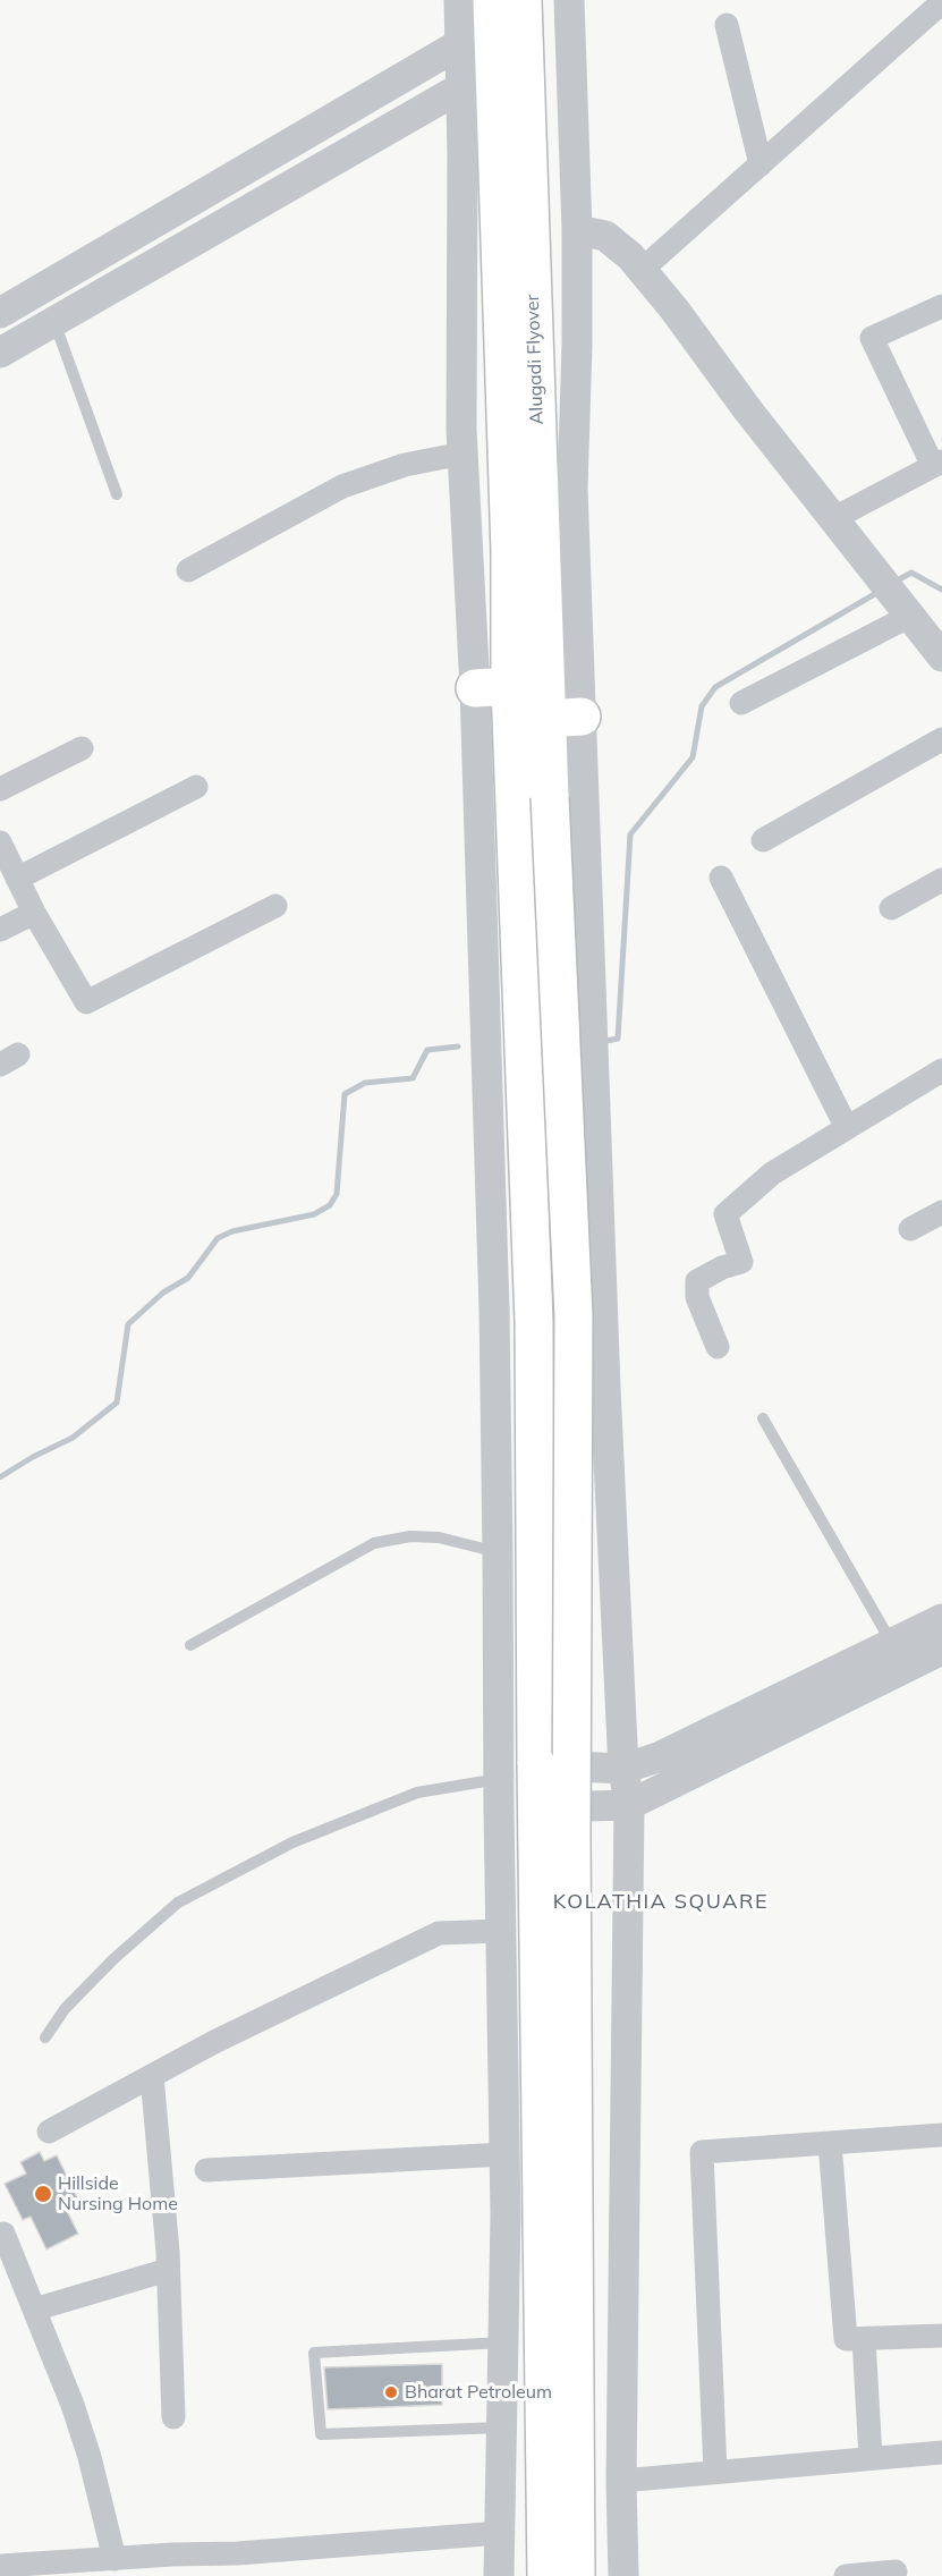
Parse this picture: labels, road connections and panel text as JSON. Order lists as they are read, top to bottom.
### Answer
{
  "streets": {
    "highway": ["Alugadi Flyover"]
  },
  "districts": ["KOLATHIA SQUARE"],
  "places": ["Hillside Nursing Home", "Bharat Petroleum"]
}
